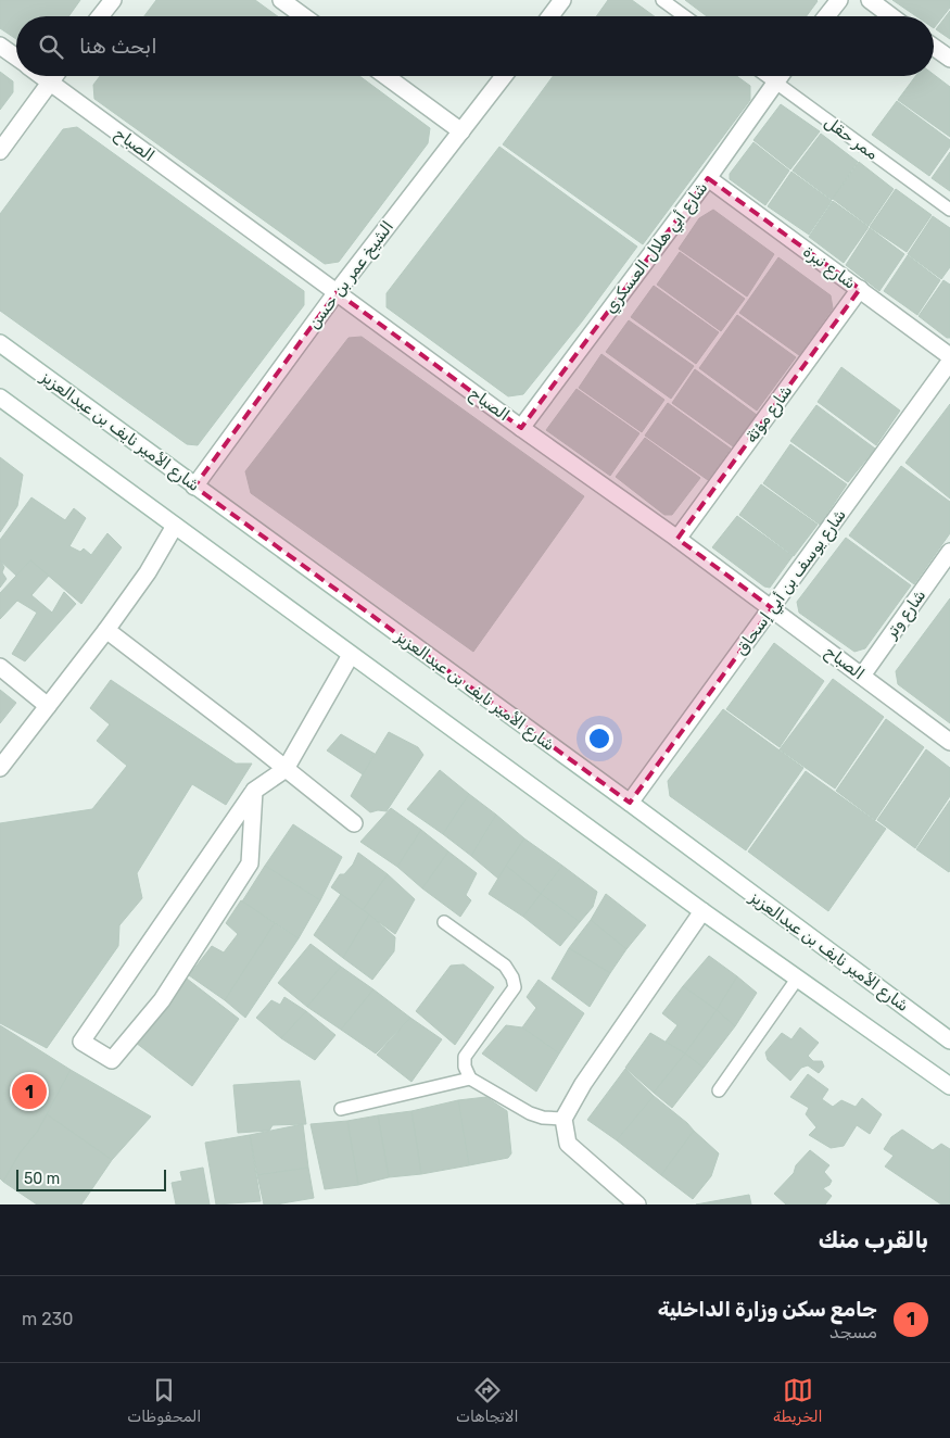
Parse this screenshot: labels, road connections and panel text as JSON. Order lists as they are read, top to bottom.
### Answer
{
  "streets": {
    "street": [
      "الصباح",
      "شارع أبي هلال العسكري",
      "شارع نبرة",
      "الشيخ عمر بن حسن",
      "شارع مؤتة",
      "شارع الأمير نايف بن عبدالعزيز",
      "شارع يوسف بن أبي إسحاق",
      "شارع وتر"
    ],
    "lane": ["ممر حقل"]
  },
  "crossings": [
    ["ممر حقل", "شارع أبي هلال العسكري"],
    ["الصباح", "شارع أبي هلال العسكري"],
    ["الصباح", "الشيخ عمر بن حسن"],
    ["الصباح", "شارع مؤتة"],
    ["الصباح", "شارع يوسف بن أبي إسحاق"],
    ["الصباح", "شارع وتر"],
    ["شارع أبي هلال العسكري", "شارع نبرة"],
    ["شارع نبرة", "شارع مؤتة"],
    ["الشيخ عمر بن حسن", "شارع الأمير نايف بن عبدالعزيز"],
    ["شارع الأمير نايف بن عبدالعزيز", "شارع يوسف بن أبي إسحاق"]
  ],
  "scale_bar": "50 m",
  "page": {
    "search": "ابحث هنا",
    "pins": "1",
    "scale": "50 m",
    "heading": "بالقرب منك",
    "list": [
      {
        "mark": "1",
        "name": "جامع سكن وزارة الداخلية",
        "note": "مسجد",
        "value": "230 m"
      }
    ],
    "nav": ["الخريطة", "الاتجاهات", "المحفوظات"]
  }
}
